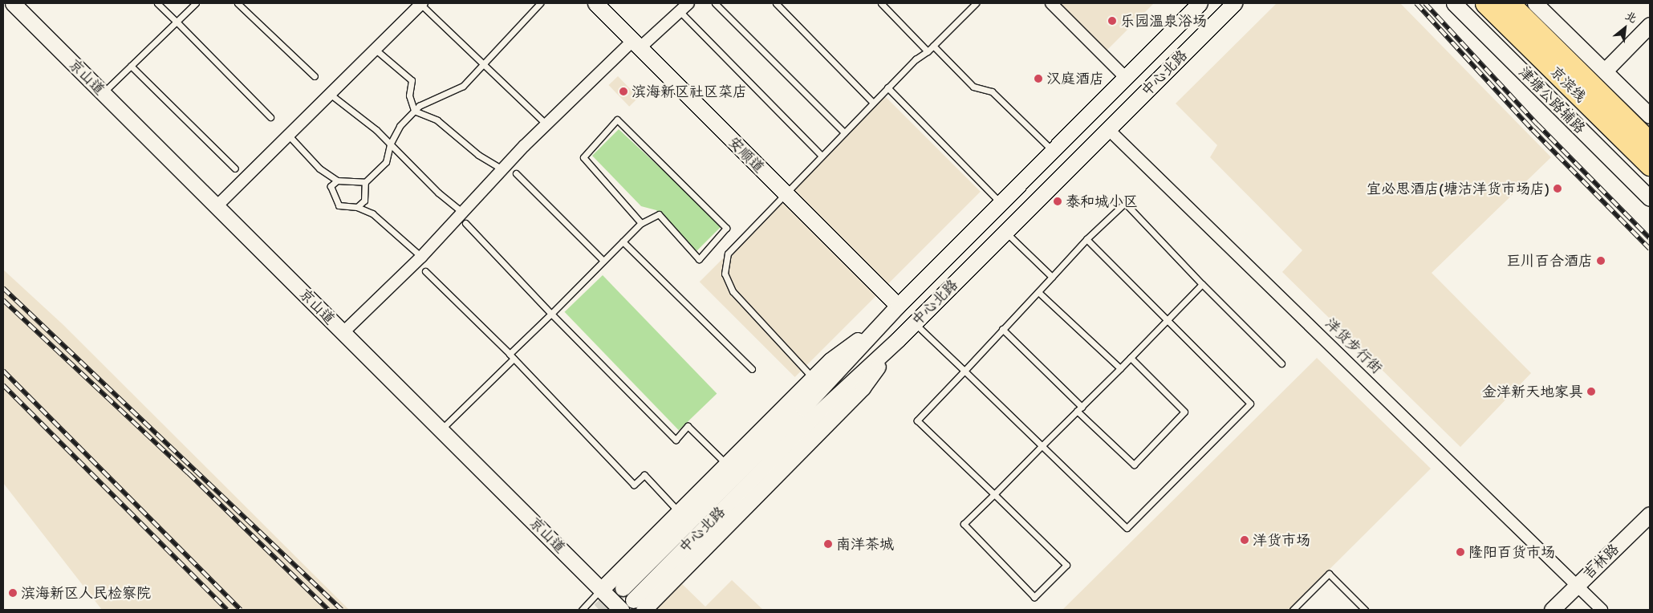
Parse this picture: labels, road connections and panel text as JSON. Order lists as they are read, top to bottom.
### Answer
{
  "streets": {
    "highway": ["京滨线"],
    "street": [
      "中心北路",
      "京山道",
      "津塘公路辅路",
      "安顺道",
      "洋货步行街",
      "吉林路"
    ]
  },
  "crossings": [
    ["中心北路", "安顺道"],
    ["中心北路", "洋货步行街"],
    ["洋货步行街", "吉林路"]
  ],
  "places": [
    "乐园温泉浴场",
    "汉庭酒店",
    "滨海新区社区菜店",
    "宜必思酒店(塘沽洋货市场店)",
    "泰和城小区",
    "巨川百合酒店",
    "金洋新天地家具",
    "洋货市场",
    "南洋茶城",
    "隆阳百货市场",
    "滨海新区人民检察院"
  ],
  "north": "top right"
}
